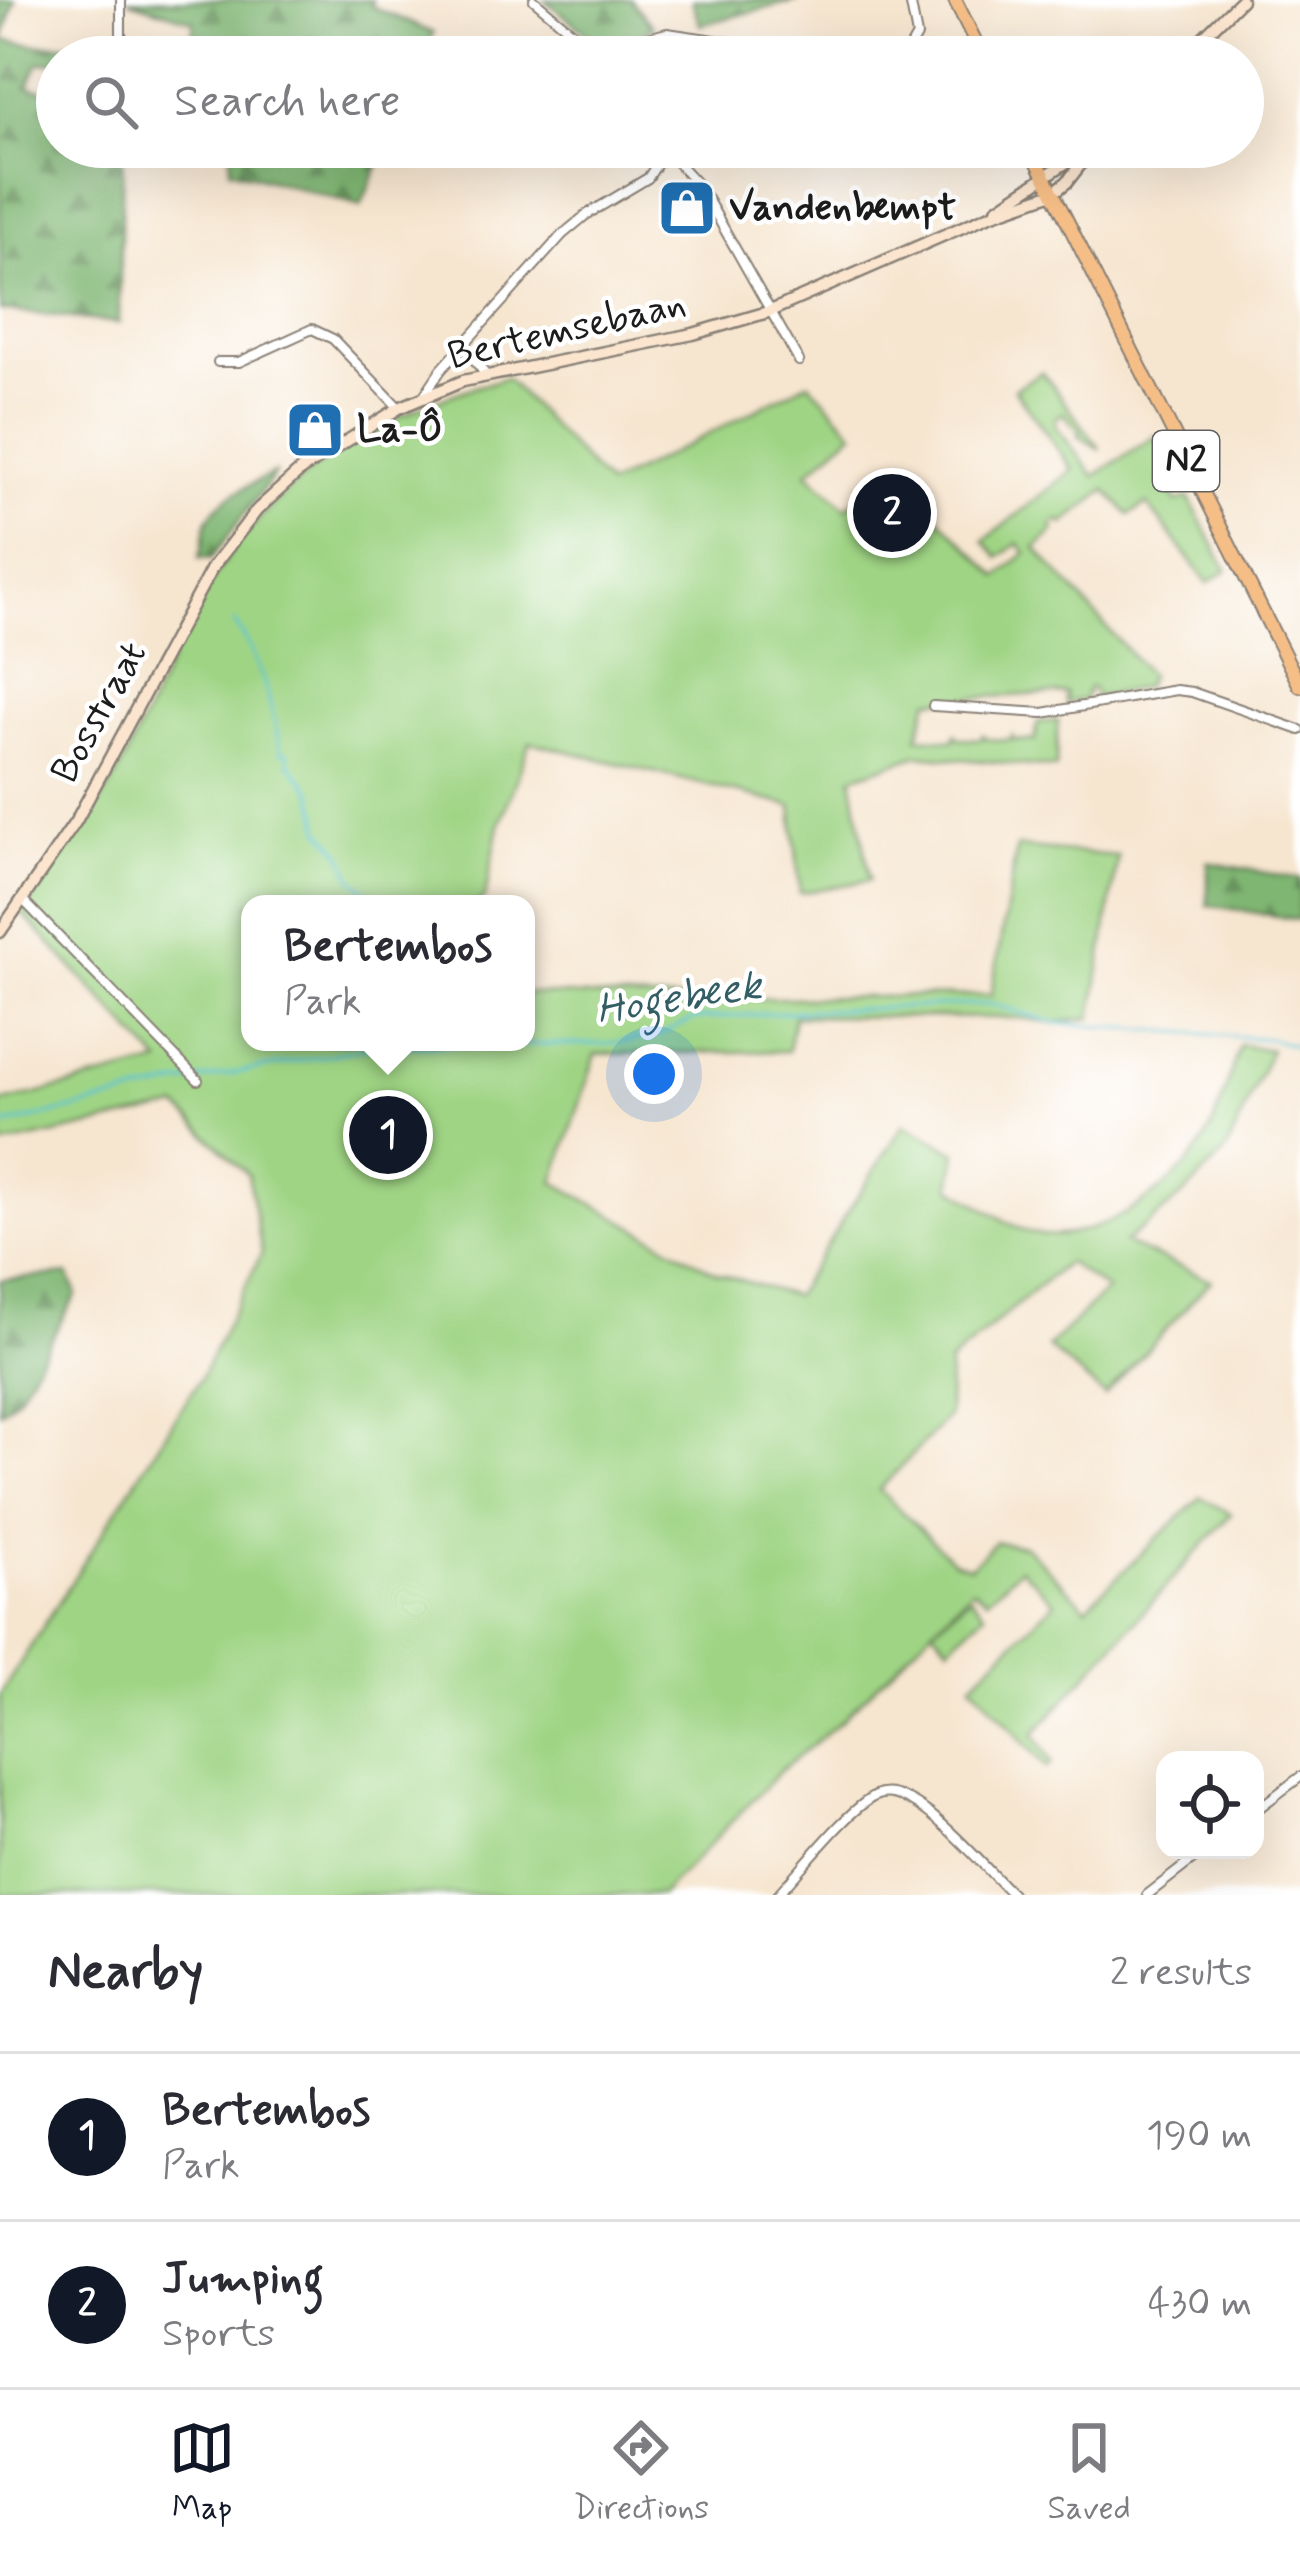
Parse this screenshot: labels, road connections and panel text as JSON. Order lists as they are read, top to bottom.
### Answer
{
  "streets": {
    "main road": ["N2"],
    "street": ["Bertemsebaan", "Bosstraat"]
  },
  "crossings": [
    ["Bertemsebaan", "N2"],
    ["Bertemsebaan", "Bosstraat"]
  ],
  "water": ["Hogebeek"],
  "places": {
    "shop": ["Vandenbempt", "La-Ô"]
  },
  "page": {
    "search": "Search here",
    "pins": ["2", "1"],
    "popup": ["Bertembos", "Park"],
    "heading": ["Nearby", "2 results"],
    "list": [
      {
        "mark": "1",
        "name": "Bertembos",
        "note": "Park",
        "value": "190 m"
      },
      {
        "mark": "2",
        "name": "Jumping",
        "note": "Sports",
        "value": "430 m"
      }
    ],
    "nav": ["Map", "Directions", "Saved"]
  }
}
